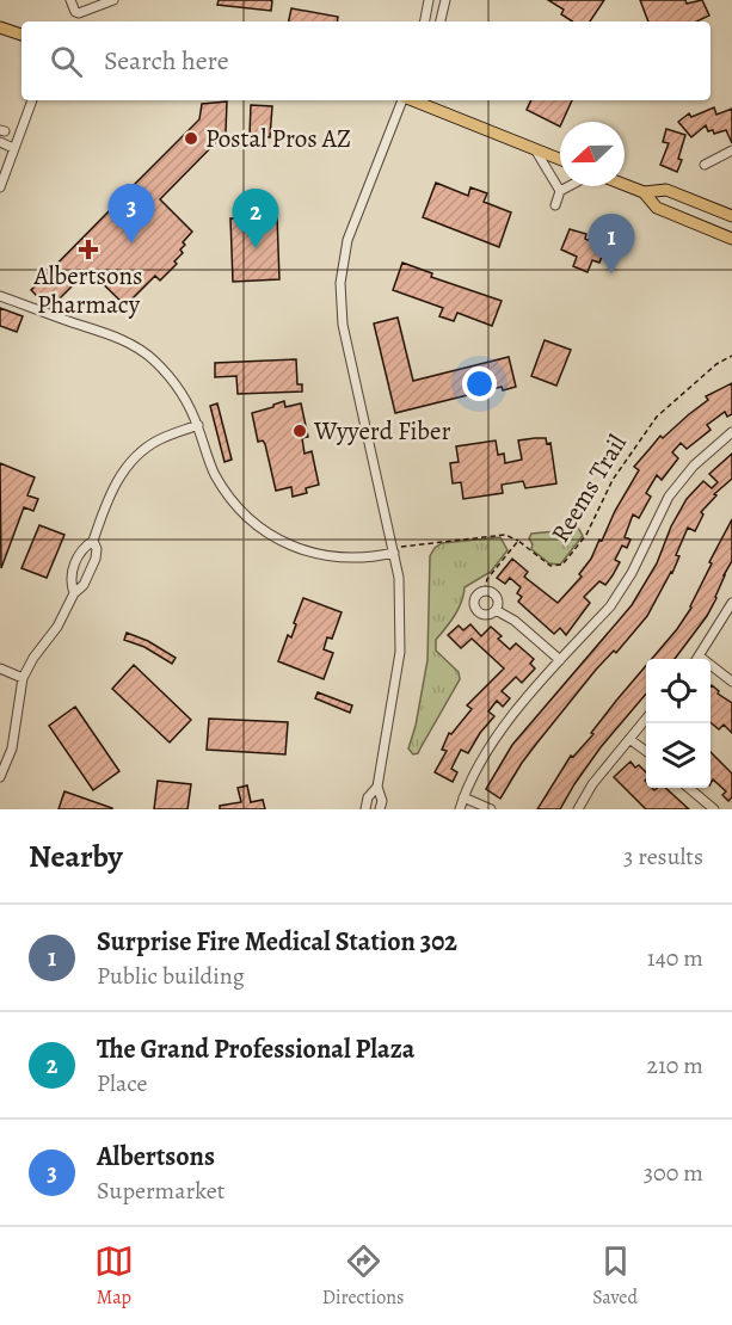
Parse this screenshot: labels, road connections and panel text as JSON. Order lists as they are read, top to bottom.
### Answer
{
  "streets": {
    "path": ["Reems Trail"]
  },
  "places": {
    "other": ["Postal Pros AZ", "Wyyerd Fiber"],
    "health": ["Albertsons Pharmacy"]
  },
  "north": "left",
  "page": {
    "search": "Search here",
    "pins": ["3", "2", "1"],
    "heading": ["Nearby", "3 results"],
    "list": [
      {
        "mark": "1",
        "name": "Surprise Fire Medical Station 302",
        "note": "Public building",
        "value": "140 m"
      },
      {
        "mark": "2",
        "name": "The Grand Professional Plaza",
        "note": "Place",
        "value": "210 m"
      },
      {
        "mark": "3",
        "name": "Albertsons",
        "note": "Supermarket",
        "value": "300 m"
      }
    ],
    "nav": ["Map", "Directions", "Saved"]
  }
}
